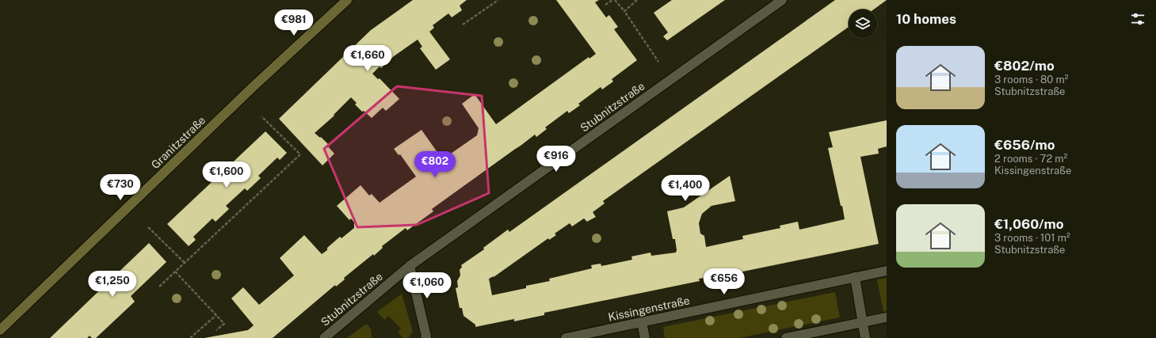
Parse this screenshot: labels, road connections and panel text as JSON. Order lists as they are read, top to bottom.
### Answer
{
  "streets": {
    "main road": ["Granitzstraße"],
    "street": ["Stubnitzstraße", "Kissingenstraße"]
  },
  "page": {
    "heading": "10 homes",
    "price": [
      "€981",
      "€1,660",
      "€916",
      "€802",
      "€1,600",
      "€730",
      "€1,400",
      "€656",
      "€1,250",
      "€1,060"
    ],
    "list": [
      {
        "name": "€802/mo",
        "note": "3 rooms · 80 m² · Stubnitzstraße"
      },
      {
        "name": "€656/mo",
        "note": "2 rooms · 72 m² · Kissingenstraße"
      },
      {
        "name": "€1,060/mo",
        "note": "3 rooms · 101 m² · Stubnitzstraße"
      }
    ]
  }
}
